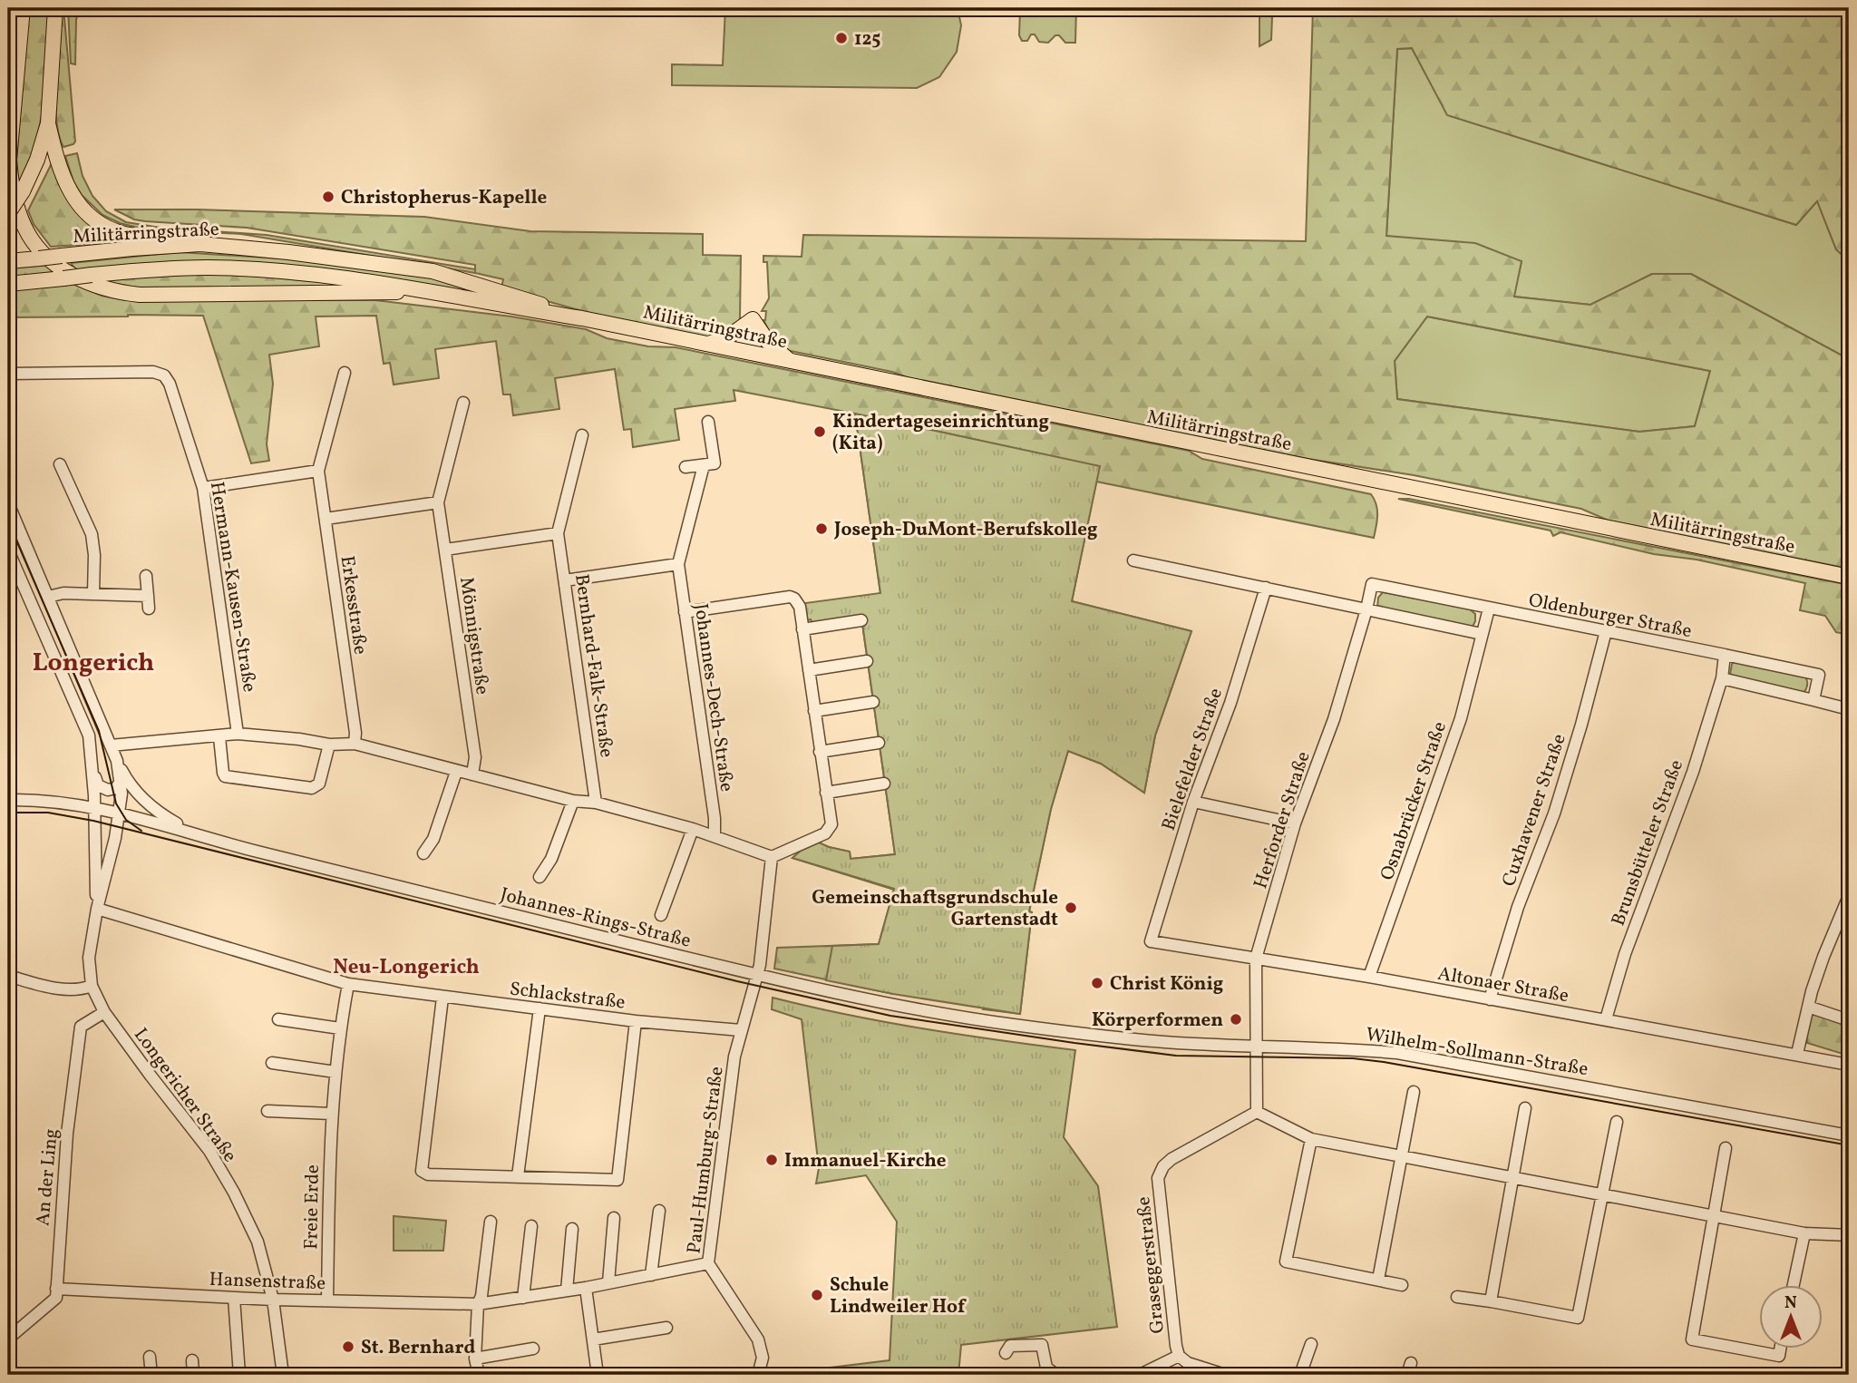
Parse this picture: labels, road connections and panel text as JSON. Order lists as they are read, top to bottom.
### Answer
{
  "streets": {
    "main road": ["Militärringstraße"],
    "street": [
      "Hermann-Kausen-Straße",
      "Erkesstraße",
      "Oldenburger Straße",
      "Mönnigstraße",
      "Bernhard-Falk-Straße",
      "Johannes-Dech-Straße",
      "Bielefelder Straße",
      "Osnabrücker Straße",
      "Cuxhavener Straße",
      "Herforder Straße",
      "Brunsbütteler Straße",
      "Johannes-Rings-Straße",
      "Altonaer Straße",
      "Schlackstraße",
      "Wilhelm-Sollmann-Straße",
      "Longericher Straße",
      "Paul-Humburg-Straße",
      "An der Ling",
      "Freie Erde",
      "Graseggerstraße",
      "Hansenstraße"
    ]
  },
  "crossings": [
    ["Oldenburger Straße", "Cuxhavener Straße"],
    ["Oldenburger Straße", "Herforder Straße"],
    ["Bielefelder Straße", "Altonaer Straße"],
    ["Osnabrücker Straße", "Altonaer Straße"],
    ["Cuxhavener Straße", "Altonaer Straße"],
    ["Herforder Straße", "Altonaer Straße"],
    ["Herforder Straße", "Wilhelm-Sollmann-Straße"],
    ["Herforder Straße", "Graseggerstraße"],
    ["Brunsbütteler Straße", "Altonaer Straße"],
    ["Johannes-Rings-Straße", "Wilhelm-Sollmann-Straße"],
    ["Johannes-Rings-Straße", "Longericher Straße"],
    ["Johannes-Rings-Straße", "Paul-Humburg-Straße"],
    ["Schlackstraße", "Longericher Straße"],
    ["Schlackstraße", "Paul-Humburg-Straße"],
    ["Schlackstraße", "Freie Erde"],
    ["Longericher Straße", "An der Ling"],
    ["Longericher Straße", "Hansenstraße"],
    ["Paul-Humburg-Straße", "Hansenstraße"],
    ["An der Ling", "Hansenstraße"],
    ["Freie Erde", "Hansenstraße"]
  ],
  "districts": ["Longerich", "Neu-Longerich"],
  "places": [
    "125",
    "Christopherus-Kapelle",
    "Kindertageseinrichtung (Kita)",
    "Joseph-DuMont-Berufskolleg",
    "Gemeinschaftsgrundschule Gartenstadt",
    "Christ König",
    "Körperformen",
    "Immanuel-Kirche",
    "Schule Lindweiler Hof",
    "St. Bernhard"
  ],
  "north": "top"
}
